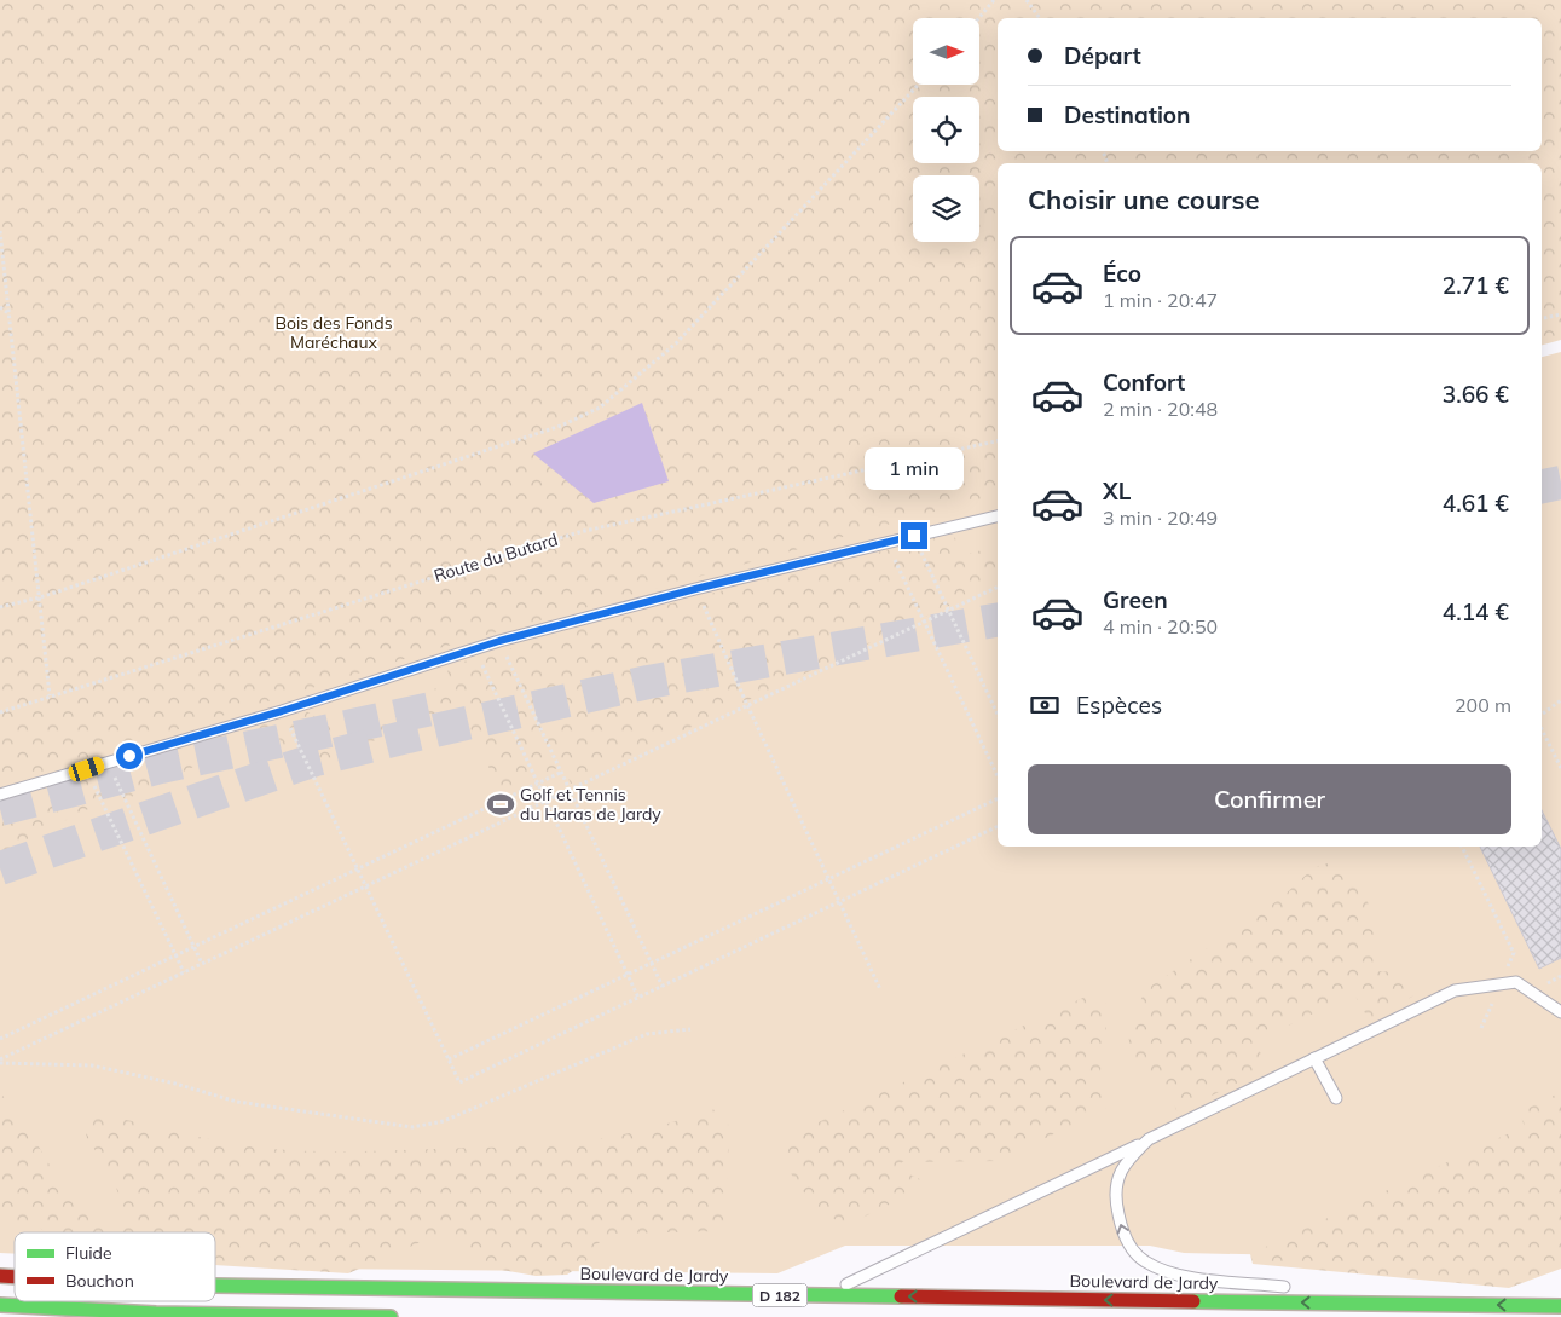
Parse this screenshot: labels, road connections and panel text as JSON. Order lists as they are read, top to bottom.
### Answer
{
  "streets": {
    "main road": ["Boulevard de Jardy", "D 182"],
    "path": ["Route du Butard"]
  },
  "one_way": ["Boulevard de Jardy"],
  "parks": ["Bois des Fonds Maréchaux"],
  "places": {
    "sports": ["Golf et Tennis du Haras de Jardy"]
  },
  "legend": ["Fluide", "Bouchon"],
  "north": "right",
  "page": {
    "banner": ["Départ", "Destination"],
    "heading": "Choisir une course",
    "list": [
      {
        "name": "Éco",
        "note": "1 min · 20:47",
        "value": "2.71 €"
      },
      {
        "name": "Confort",
        "note": "2 min · 20:48",
        "value": "3.66 €"
      },
      {
        "name": "XL",
        "note": "3 min · 20:49",
        "value": "4.61 €"
      },
      {
        "name": "Green",
        "note": "4 min · 20:50",
        "value": "4.14 €"
      }
    ],
    "bubble": "1 min",
    "pay": ["Espèces", "200 m"],
    "buttons": "Confirmer"
  }
}
